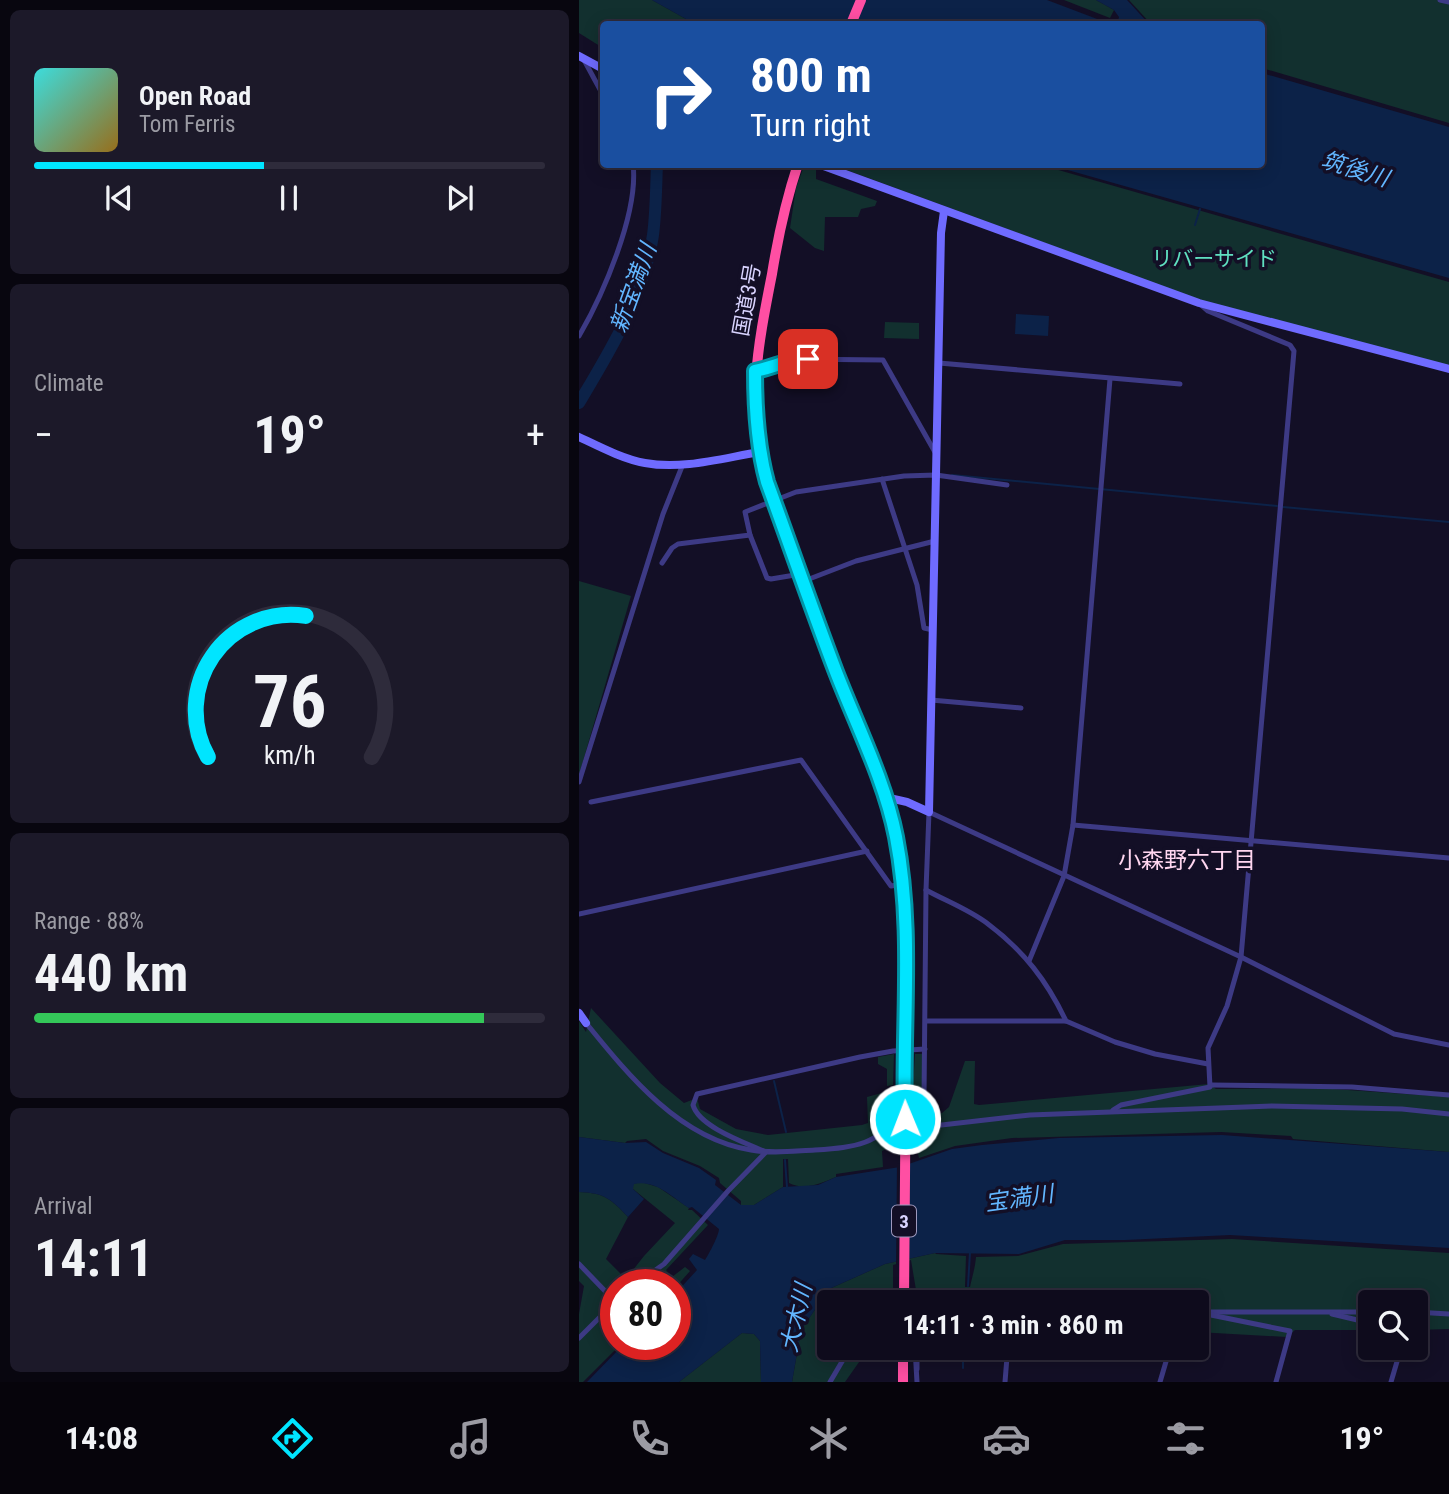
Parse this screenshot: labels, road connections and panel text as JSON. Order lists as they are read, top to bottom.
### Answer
{
  "streets": {
    "highway": ["国道3号", "3"]
  },
  "districts": ["小森野六丁目"],
  "water": [
    "筑後川",
    "新宝満川",
    "宝満川",
    "大木川"
  ],
  "parks": ["リバーサイド"],
  "page": {
    "turn": ["800 m", "Turn right"],
    "song": ["Open Road", "Tom Ferris"],
    "tile": [
      "Climate",
      ["Range · 88%", "440 km"],
      ["Arrival", "14:11"]
    ],
    "heat": ["−", "19°", "+"],
    "limit": "80",
    "trip": "14:11 · 3 min · 860 m",
    "tabs": ["14:08", "19°"],
    "gauge": ["76", "km/h"]
  }
}
